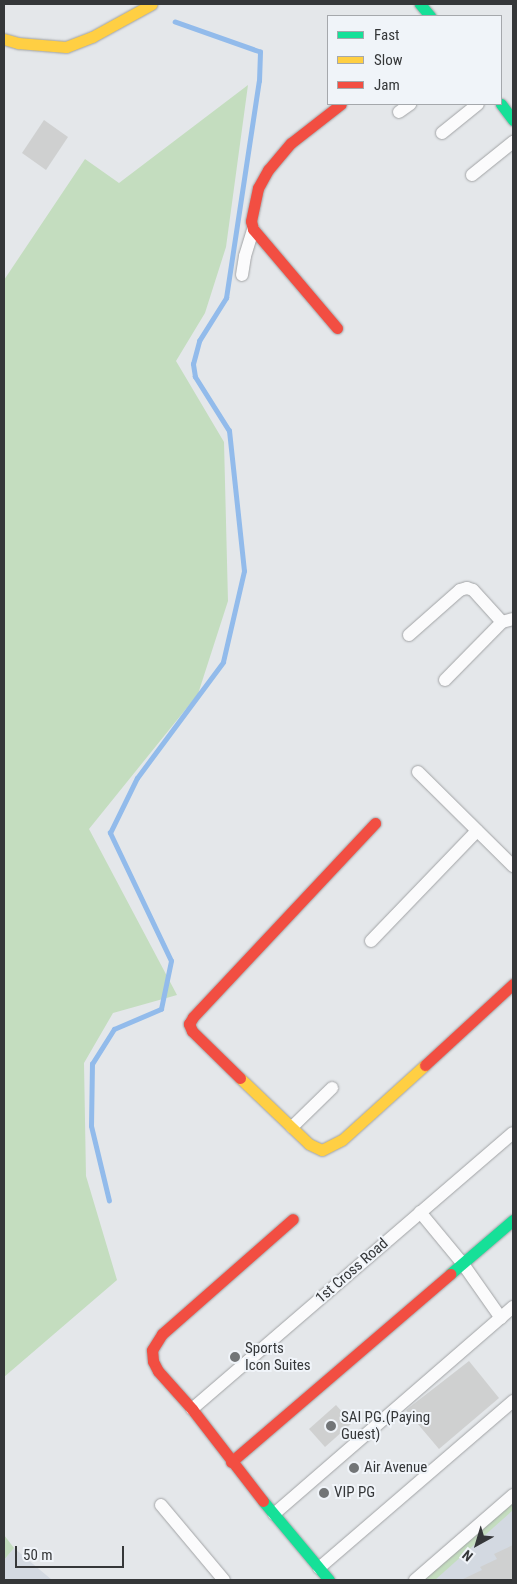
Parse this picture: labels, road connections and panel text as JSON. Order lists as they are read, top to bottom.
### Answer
{
  "streets": {
    "street": ["1st Cross Road"]
  },
  "places": [
    "Sports Icon Suites",
    "SAI PG.(Paying Guest)",
    "Air Avenue",
    "VIP PG"
  ],
  "legend": ["Fast", "Slow", "Jam"],
  "scale_bar": "50 m",
  "north": "bottom left"
}
